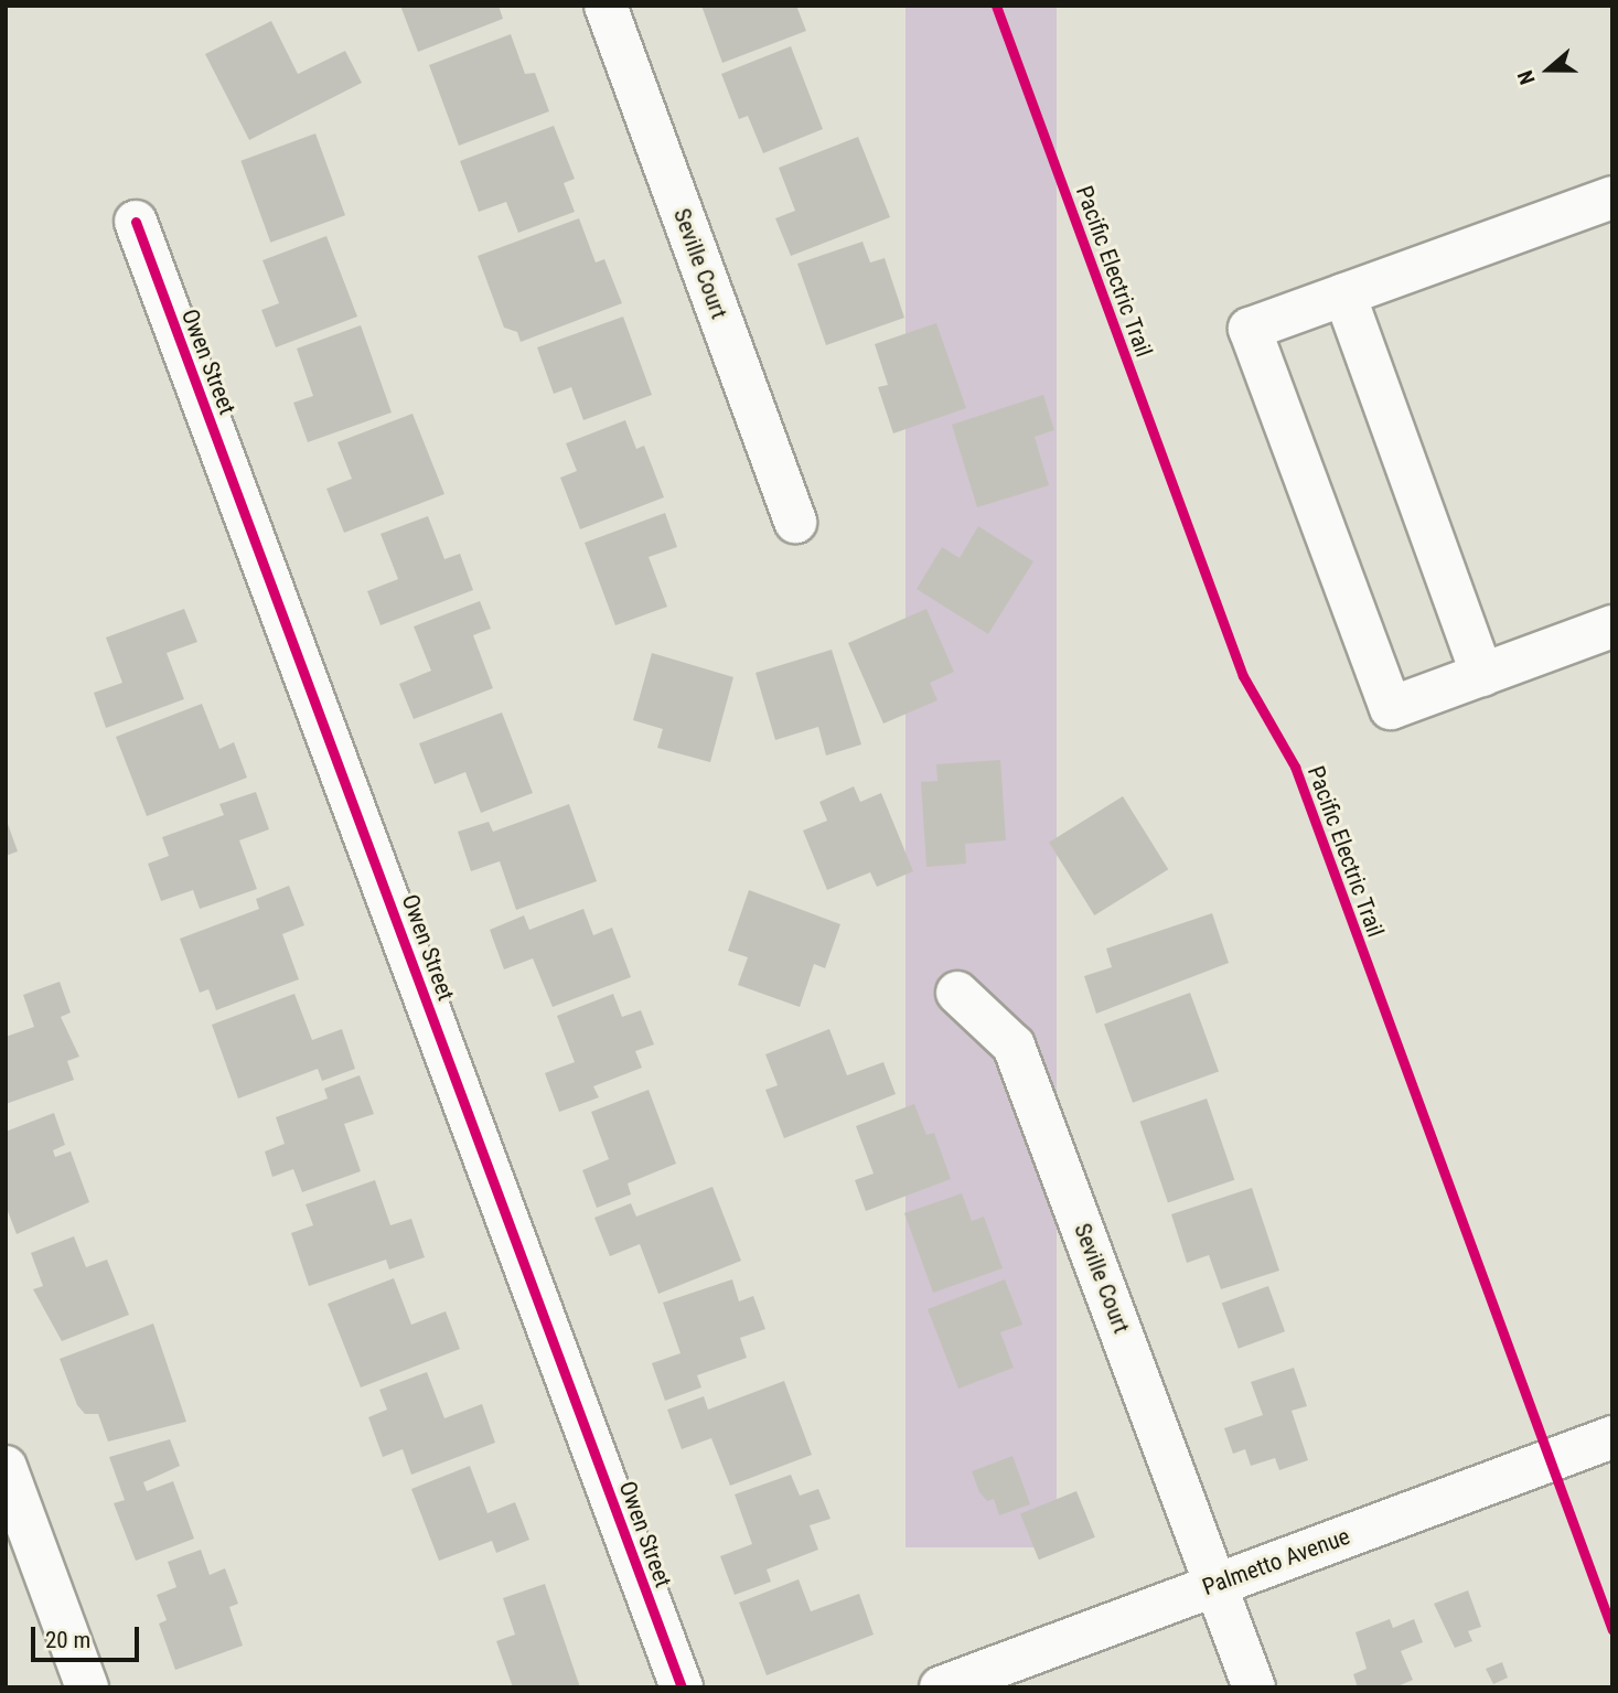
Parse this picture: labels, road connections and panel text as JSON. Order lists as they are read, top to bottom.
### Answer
{
  "streets": {
    "street": ["Seville Court", "Owen Street", "Palmetto Avenue"],
    "cycle path": ["Pacific Electric Trail"]
  },
  "crossings": [
    ["Seville Court", "Palmetto Avenue"]
  ],
  "scale_bar": "20 m",
  "north": "left"
}
